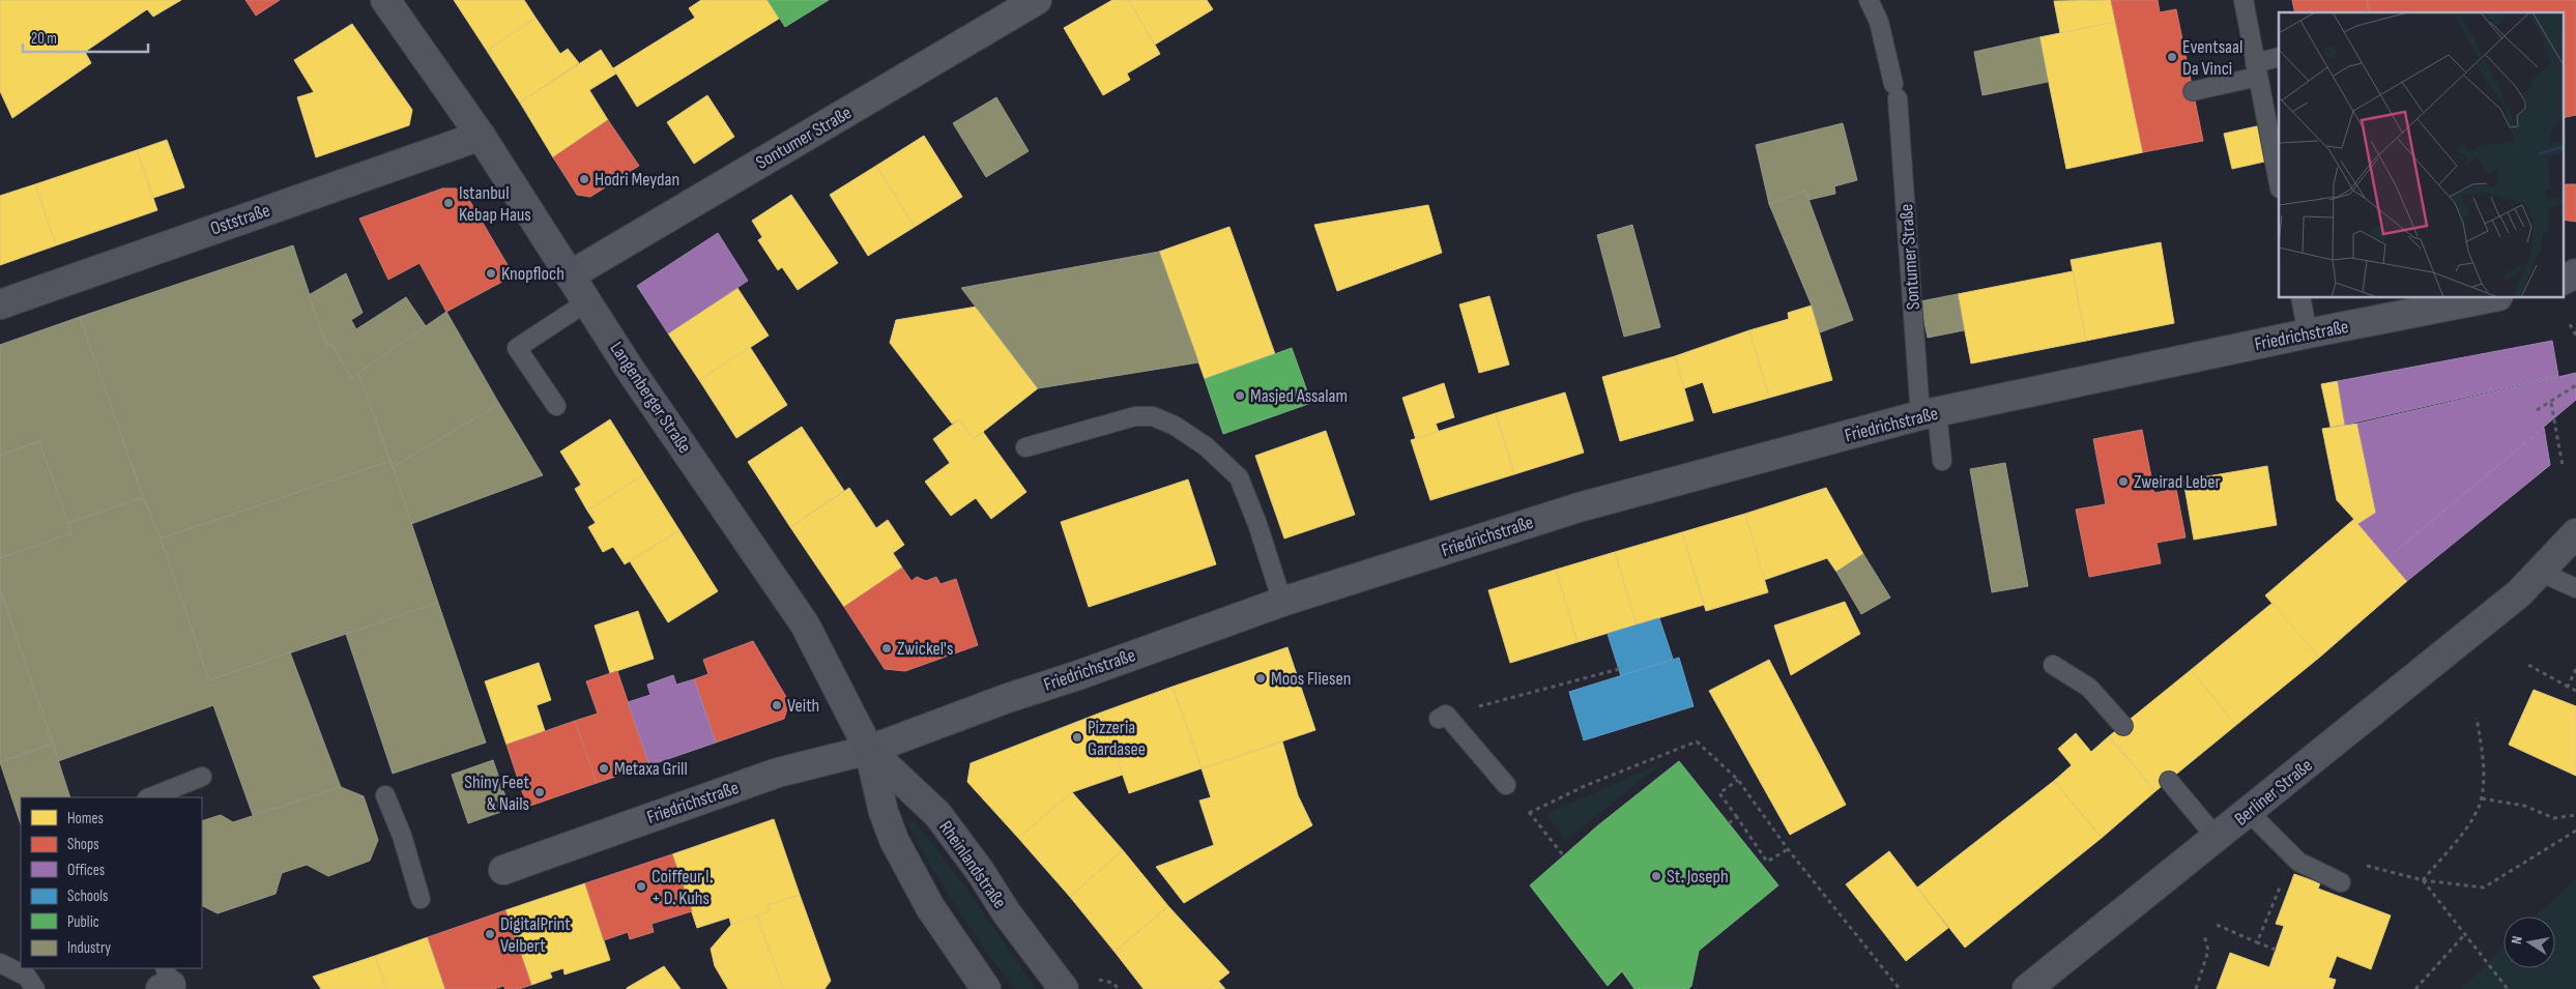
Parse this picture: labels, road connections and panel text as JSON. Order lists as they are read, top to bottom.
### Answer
{
  "streets": {
    "main road": [
      "Oststraße",
      "Langenberger Straße",
      "Berliner Straße",
      "Rheinlandstraße"
    ],
    "street": ["Sontumer Straße", "Friedrichstraße"]
  },
  "crossings": [
    ["Sontumer Straße", "Friedrichstraße"],
    ["Sontumer Straße", "Langenberger Straße"],
    ["Oststraße", "Langenberger Straße"],
    ["Friedrichstraße", "Langenberger Straße"],
    ["Friedrichstraße", "Rheinlandstraße"],
    ["Langenberger Straße", "Rheinlandstraße"]
  ],
  "places": [
    "Eventsaal Da Vinci",
    "Hodri Meydan",
    "Istanbul Kebap Haus",
    "Knopfloch",
    "Masjed Assalam",
    "Zweirad Leber",
    "Zwickel's",
    "Moos Fliesen",
    "Veith",
    "Pizzeria Gardasee",
    "Metaxa Grill",
    "Shiny Feet & Nails",
    "St. Joseph",
    "Coiffeur I. + D. Kuhs",
    "DigitalPrint Velbert"
  ],
  "legend": [
    "Homes",
    "Shops",
    "Offices",
    "Schools",
    "Public",
    "Industry"
  ],
  "scale_bar": "20 m",
  "north": "left"
}
